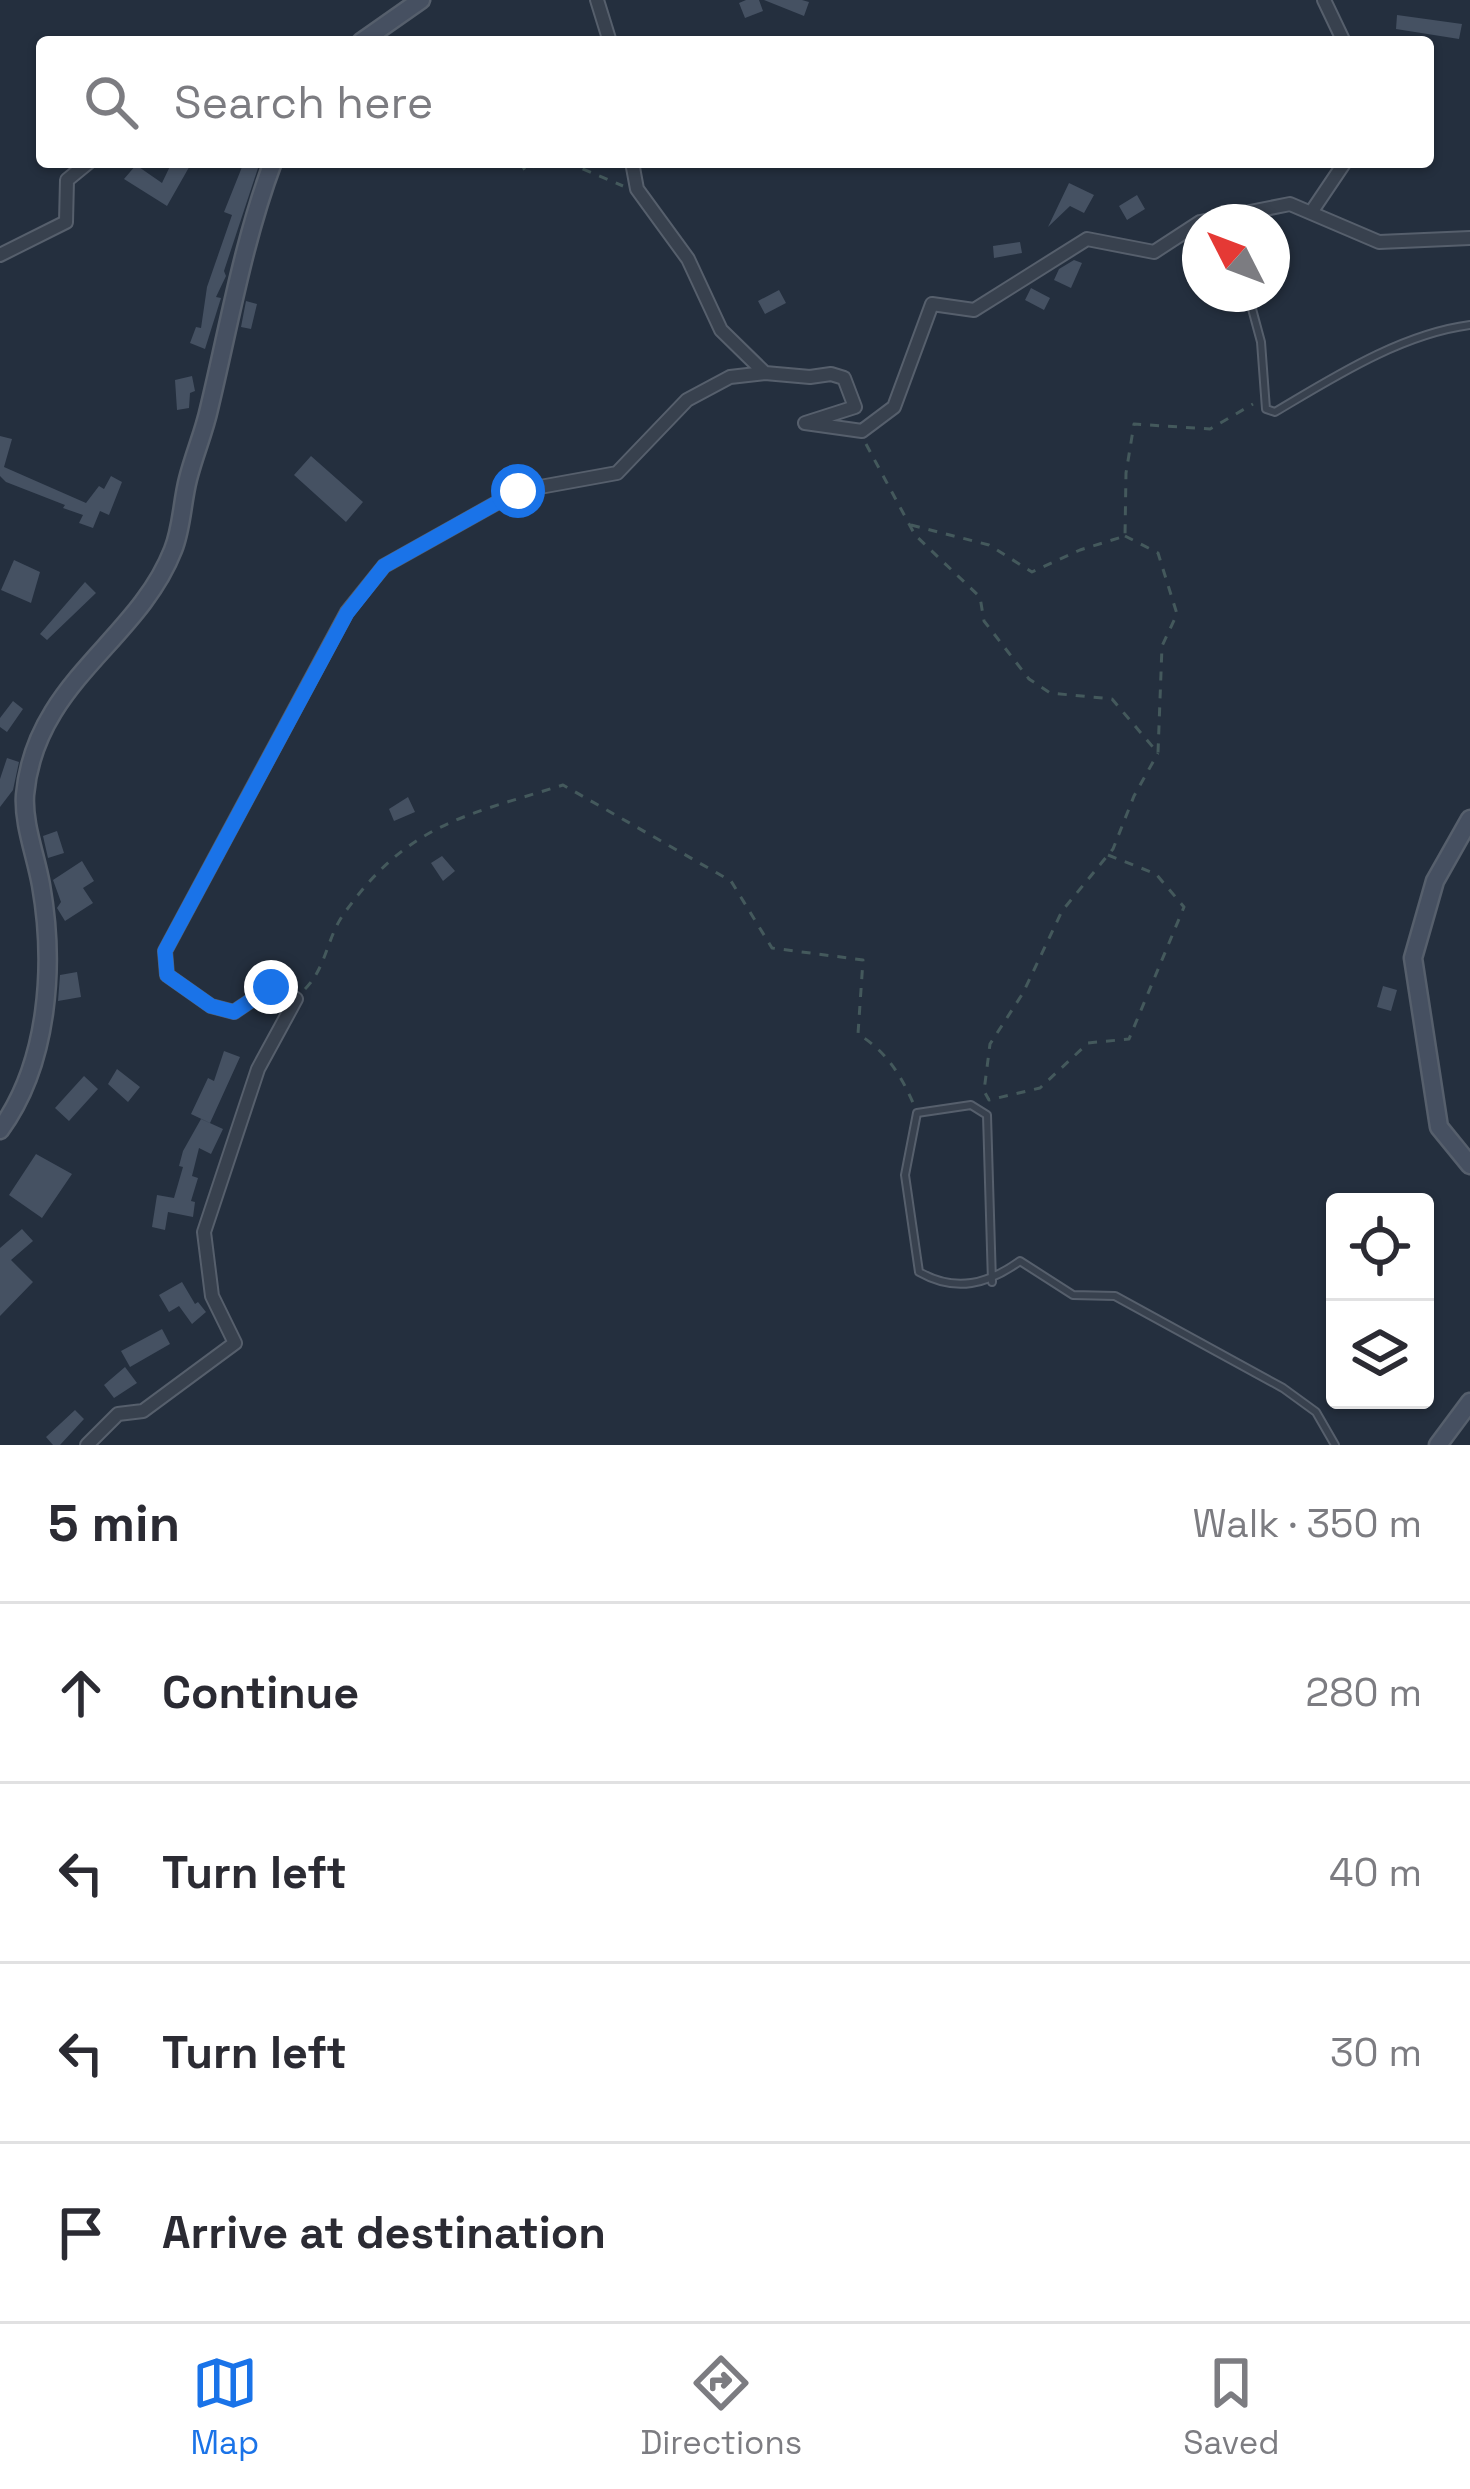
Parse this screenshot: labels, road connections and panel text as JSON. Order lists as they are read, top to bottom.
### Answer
{
  "north": "top left",
  "page": {
    "search": "Search here",
    "heading": ["5 min", "Walk · 350 m"],
    "list": [
      ["Continue", "280 m"],
      ["Turn left", "40 m"],
      ["Turn left", "30 m"],
      "Arrive at destination"
    ],
    "nav": ["Map", "Directions", "Saved"]
  }
}
